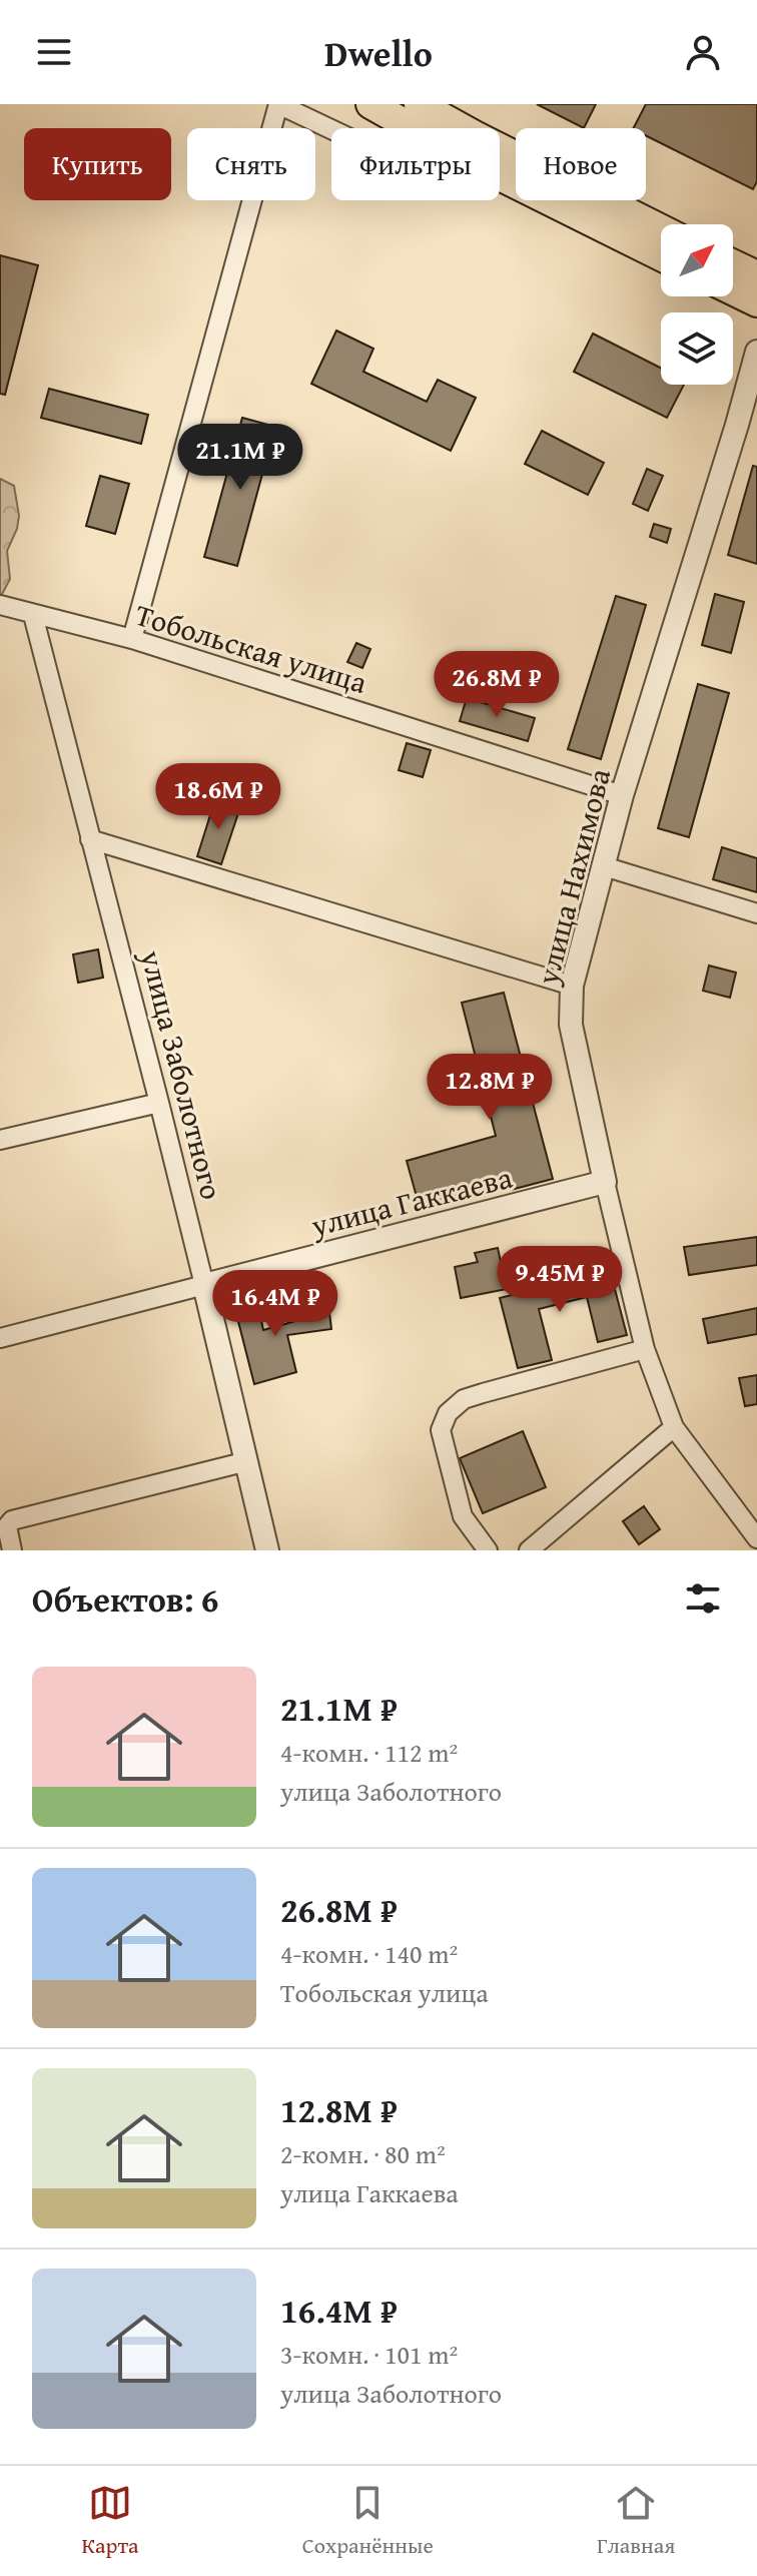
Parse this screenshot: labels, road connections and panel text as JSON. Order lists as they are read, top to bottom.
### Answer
{
  "streets": {
    "street": [
      "Тобольская улица",
      "улица Нахимова",
      "улица Заболотного",
      "улица Гаккаева"
    ]
  },
  "crossings": [
    ["Тобольская улица", "улица Нахимова"],
    ["Тобольская улица", "улица Заболотного"],
    ["улица Нахимова", "улица Гаккаева"],
    ["улица Заболотного", "улица Гаккаева"]
  ],
  "north": "top right",
  "page": {
    "header": "Dwello",
    "chip": [
      "Купить",
      "Снять",
      "Фильтры",
      "Новое"
    ],
    "price": [
      "21.1M ₽",
      "26.8M ₽",
      "18.6M ₽",
      "12.8M ₽",
      "9.45M ₽",
      "16.4M ₽"
    ],
    "heading": "Объектов: 6",
    "list": [
      {
        "name": "21.1M ₽",
        "note": "4-комн. · 112 m² · улица Заболотного"
      },
      {
        "name": "26.8M ₽",
        "note": "4-комн. · 140 m² · Тобольская улица"
      },
      {
        "name": "12.8M ₽",
        "note": "2-комн. · 80 m² · улица Гаккаева"
      },
      {
        "name": "16.4M ₽",
        "note": "3-комн. · 101 m² · улица Заболотного"
      }
    ],
    "tabs": ["Карта", "Сохранённые", "Главная"]
  }
}
